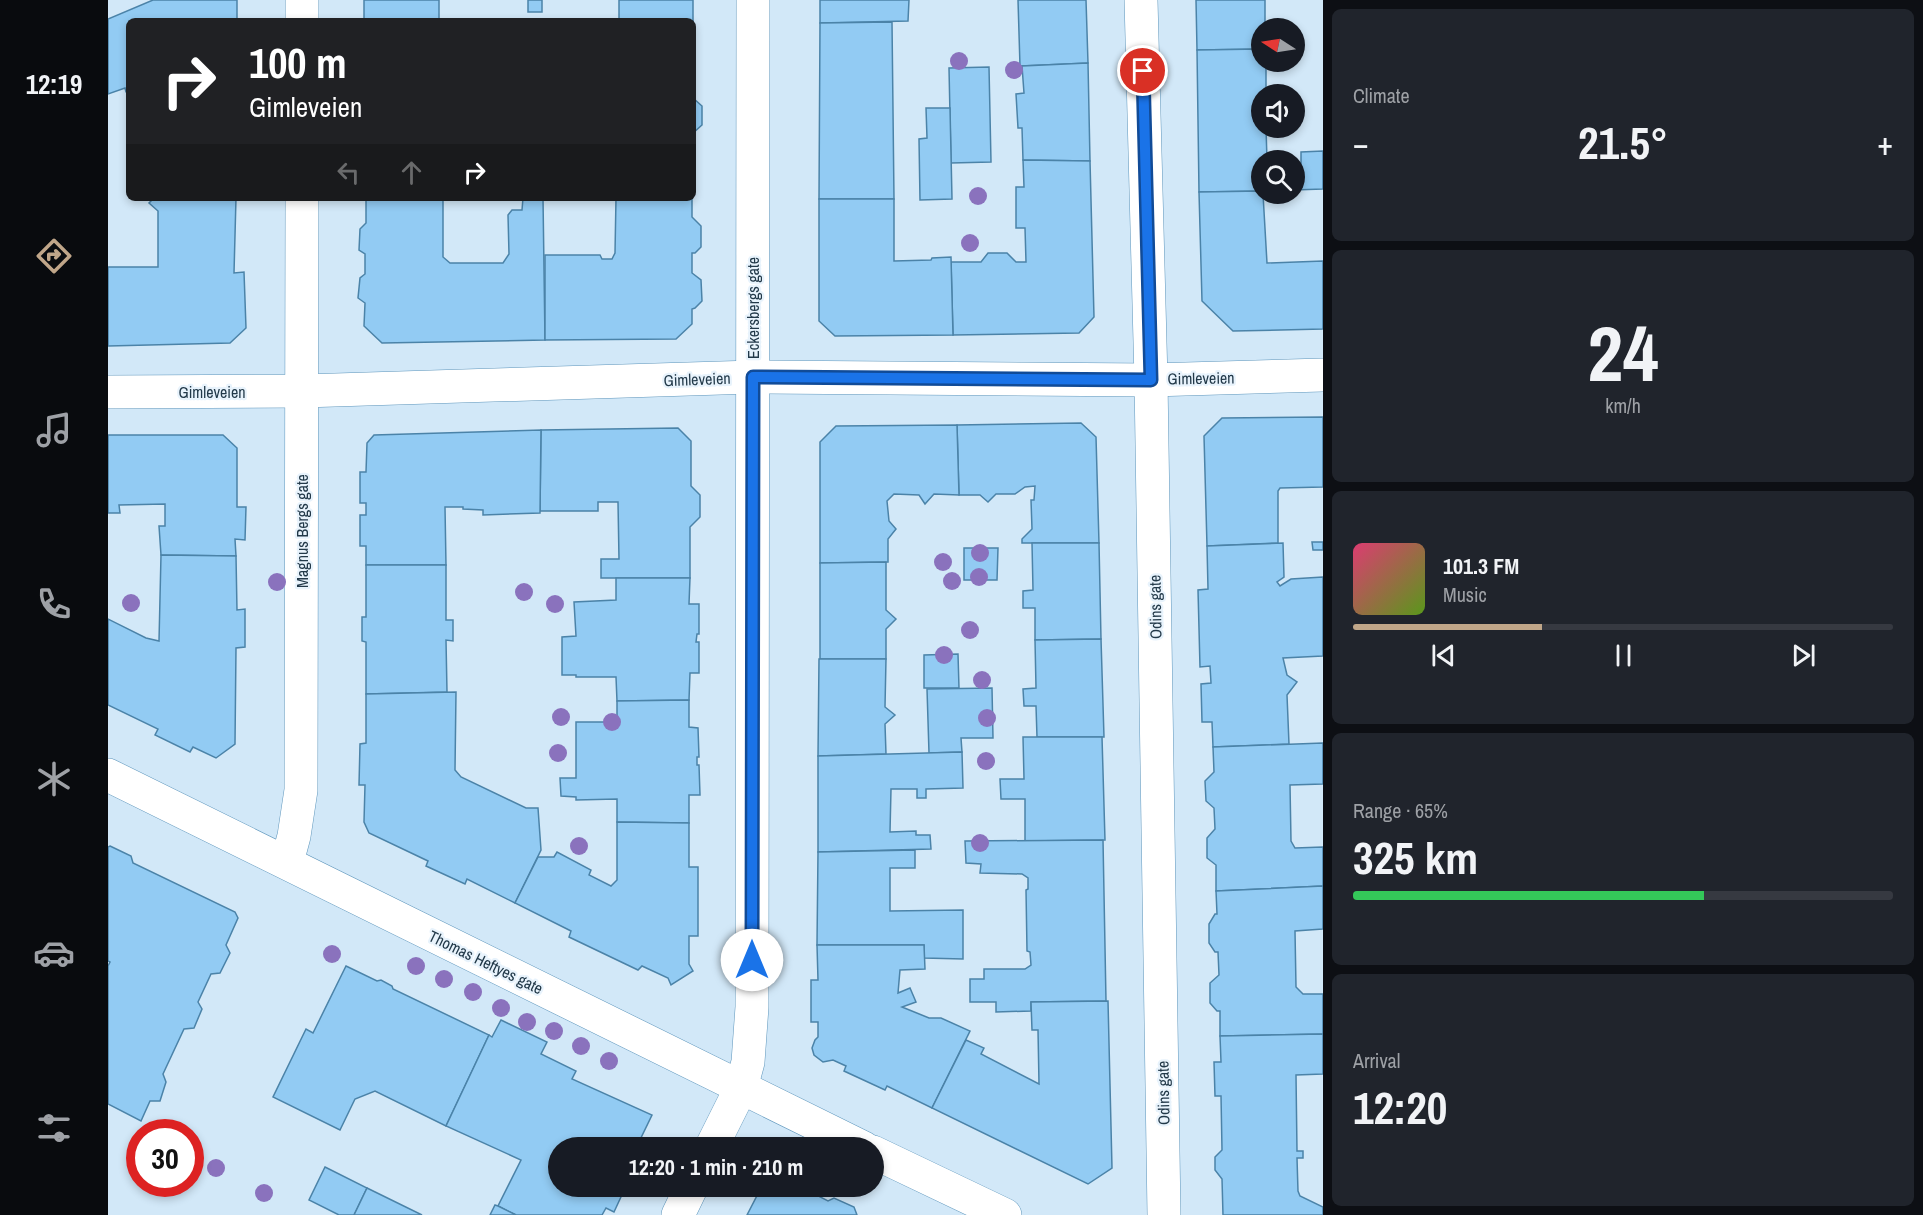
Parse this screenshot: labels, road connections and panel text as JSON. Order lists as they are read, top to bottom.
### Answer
{
  "streets": {
    "street": [
      "Eckersbergs gate",
      "Gimleveien",
      "Magnus Bergs gate",
      "Odins gate",
      "Thomas Heftyes gate"
    ]
  },
  "crossings": [
    ["Eckersbergs gate", "Gimleveien"],
    ["Eckersbergs gate", "Thomas Heftyes gate"],
    ["Gimleveien", "Magnus Bergs gate"],
    ["Gimleveien", "Odins gate"],
    ["Magnus Bergs gate", "Thomas Heftyes gate"]
  ],
  "north": "left",
  "page": {
    "tabs": "12:19",
    "tile": [
      "Climate",
      ["24", "km/h"],
      ["Range · 65%", "325 km"],
      ["Arrival", "12:20"]
    ],
    "turn": ["100 m", "Gimleveien"],
    "heat": ["−", "21.5°", "+"],
    "song": ["101.3 FM", "Music"],
    "limit": "30",
    "trip": "12:20 · 1 min · 210 m"
  }
}
